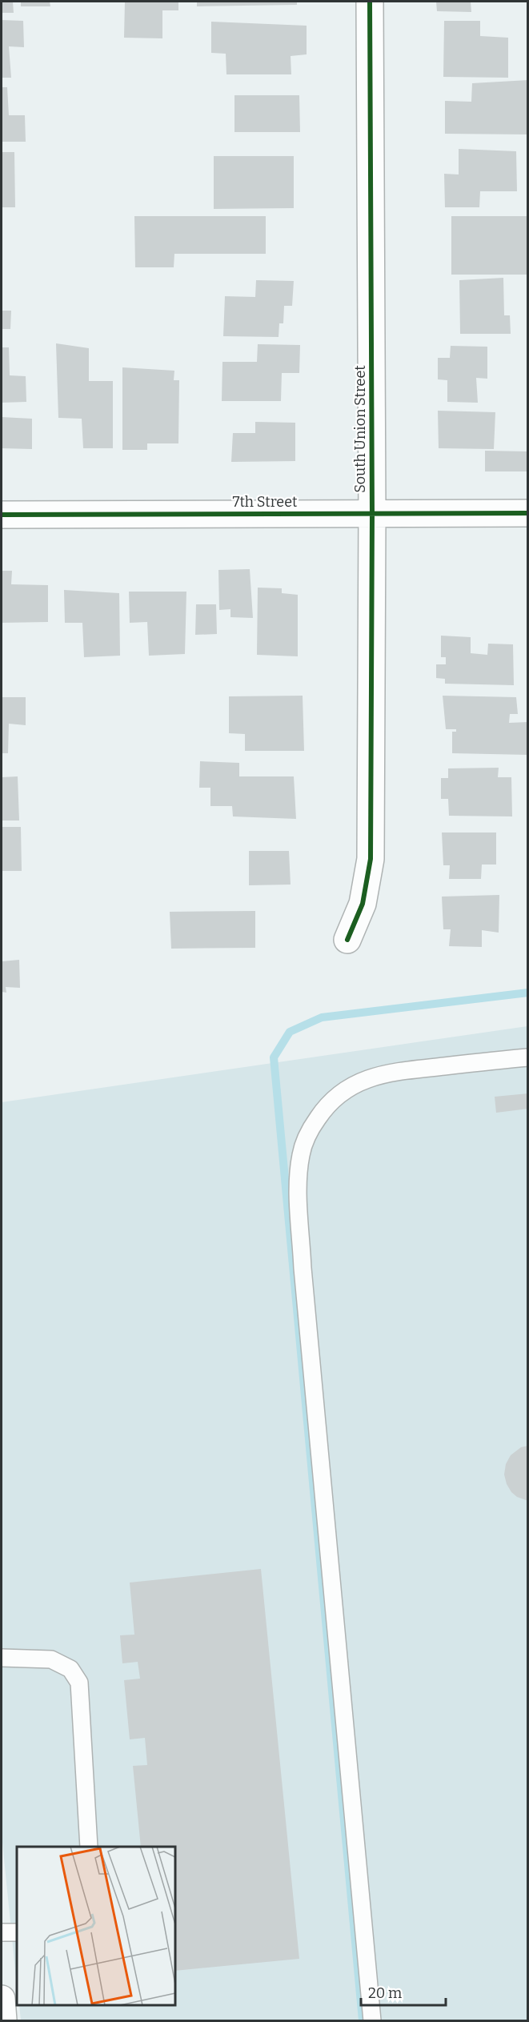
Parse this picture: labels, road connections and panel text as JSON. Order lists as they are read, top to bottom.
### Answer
{
  "streets": {
    "street": ["South Union Street", "7th Street"]
  },
  "crossings": [
    ["South Union Street", "7th Street"]
  ],
  "scale_bar": "20 m"
}
